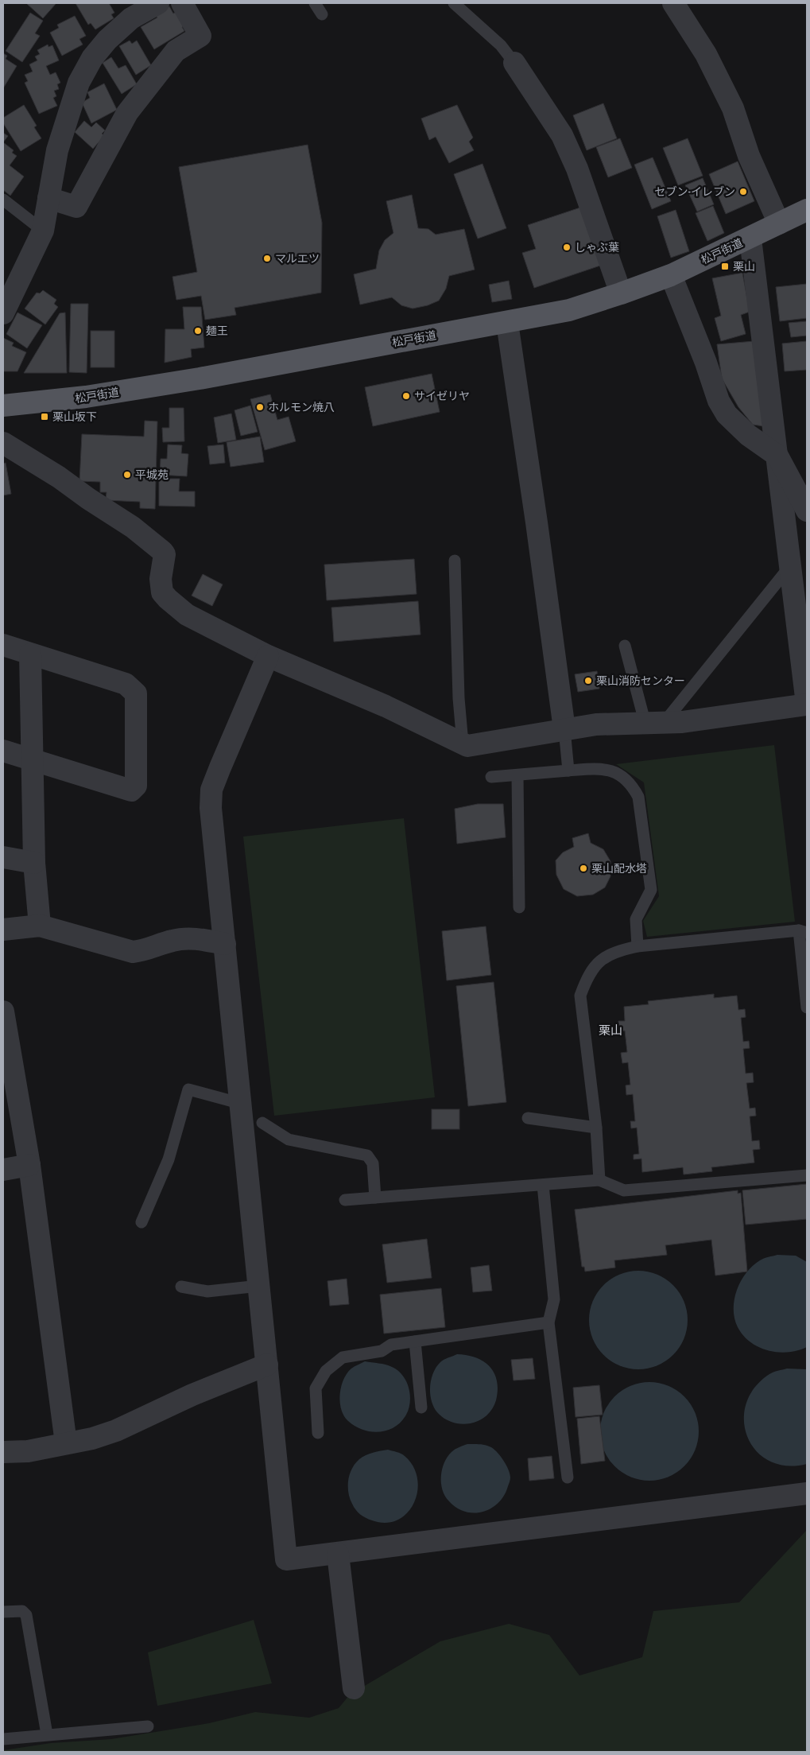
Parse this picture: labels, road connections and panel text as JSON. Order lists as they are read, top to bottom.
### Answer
{
  "streets": {
    "main road": ["松戸街道"]
  },
  "districts": ["栗山"],
  "places": {
    "other": [
      "セブン-イレブン",
      "しゃぶ葉",
      "マルエツ",
      "麺王",
      "サイゼリヤ",
      "ホルモン焼八",
      "平城苑",
      "栗山消防センター",
      "栗山配水塔"
    ],
    "transit": ["栗山", "栗山坂下"]
  }
}
